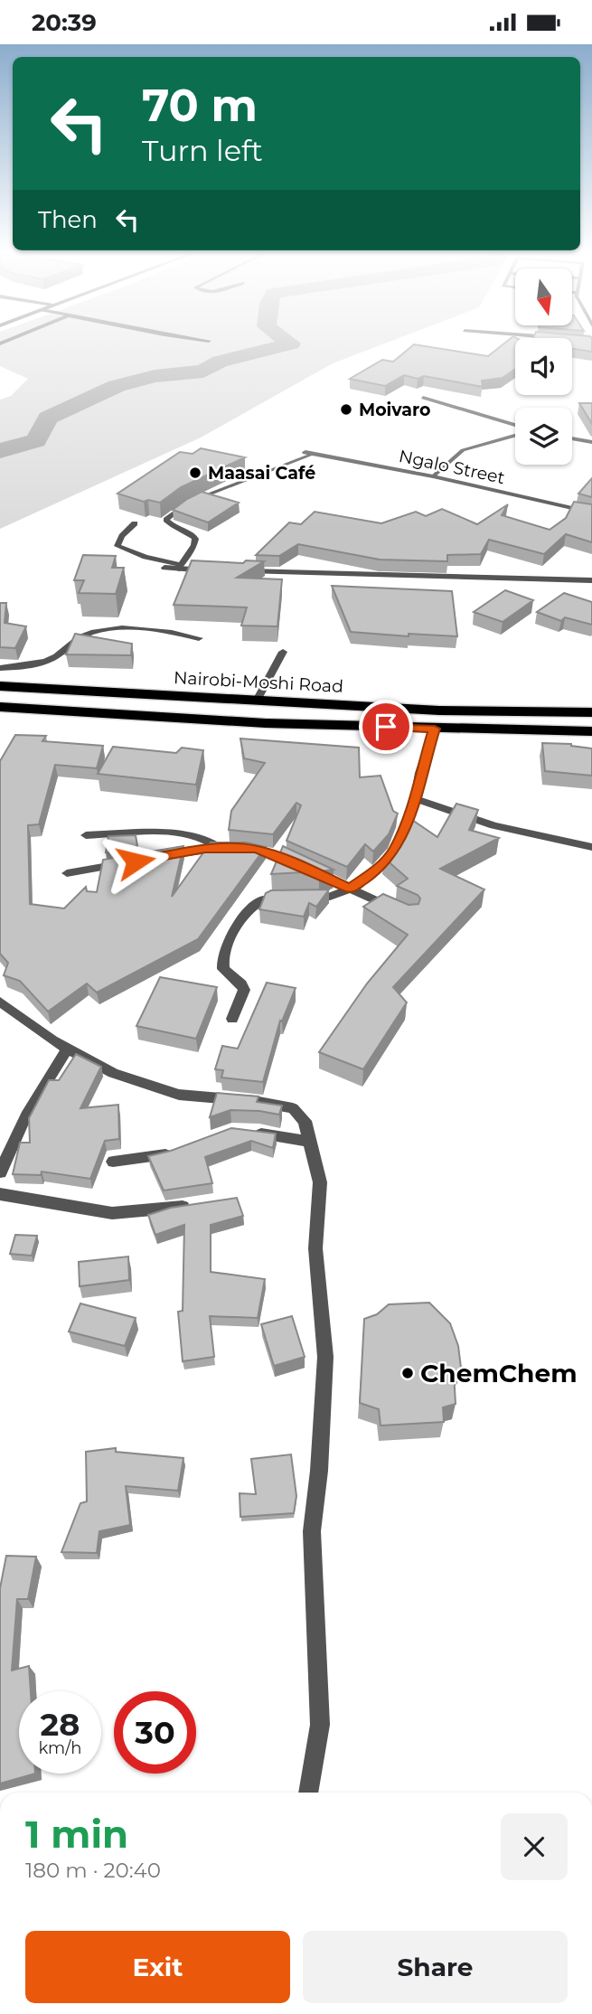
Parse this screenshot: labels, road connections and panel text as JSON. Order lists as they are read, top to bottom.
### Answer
{
  "streets": {
    "highway": ["Nairobi-Moshi Road"],
    "street": ["Ngalo Street"]
  },
  "places": ["Moivaro", "Maasai Café", "ChemChem"],
  "north": "bottom",
  "page": {
    "status": "20:39",
    "turn": ["70 m", "Turn left"],
    "then": "Then",
    "speed": "28 km/h",
    "limit": "30",
    "heading": ["1 min", "180 m · 20:40"],
    "buttons": ["Exit", "Share"]
  }
}
